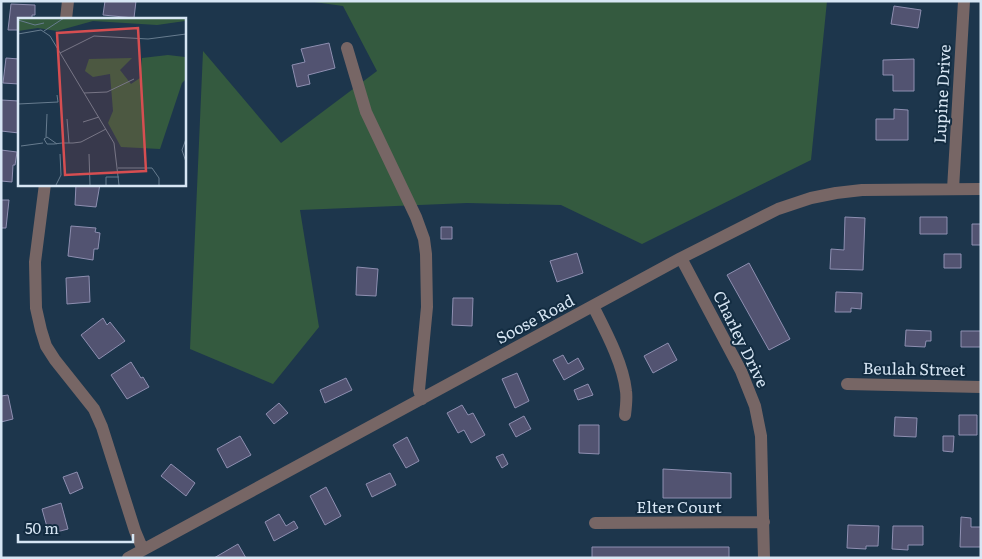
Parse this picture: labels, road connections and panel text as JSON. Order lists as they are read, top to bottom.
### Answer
{
  "streets": {
    "street": [
      "Lupine Drive",
      "Soose Road",
      "Charley Drive",
      "Beulah Street",
      "Elter Court"
    ]
  },
  "crossings": [
    ["Lupine Drive", "Soose Road"],
    ["Soose Road", "Charley Drive"],
    ["Charley Drive", "Elter Court"]
  ],
  "scale_bar": "50 m"
}
